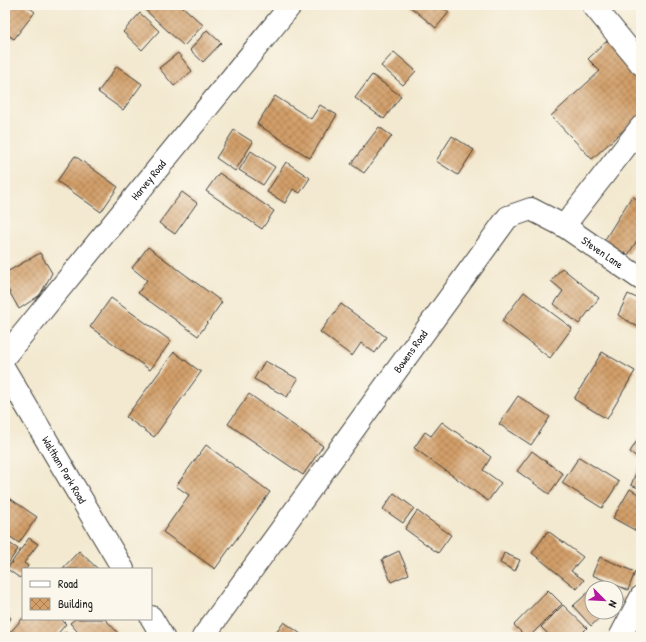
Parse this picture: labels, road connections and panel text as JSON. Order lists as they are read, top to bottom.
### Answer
{
  "streets": {
    "street": [
      "Harvey Road",
      "Steven Lane",
      "Bowens Road",
      "Waltham Park Road"
    ]
  },
  "crossings": [
    ["Steven Lane", "Bowens Road"]
  ],
  "legend": ["Road", "Building"],
  "north": "bottom right"
}
